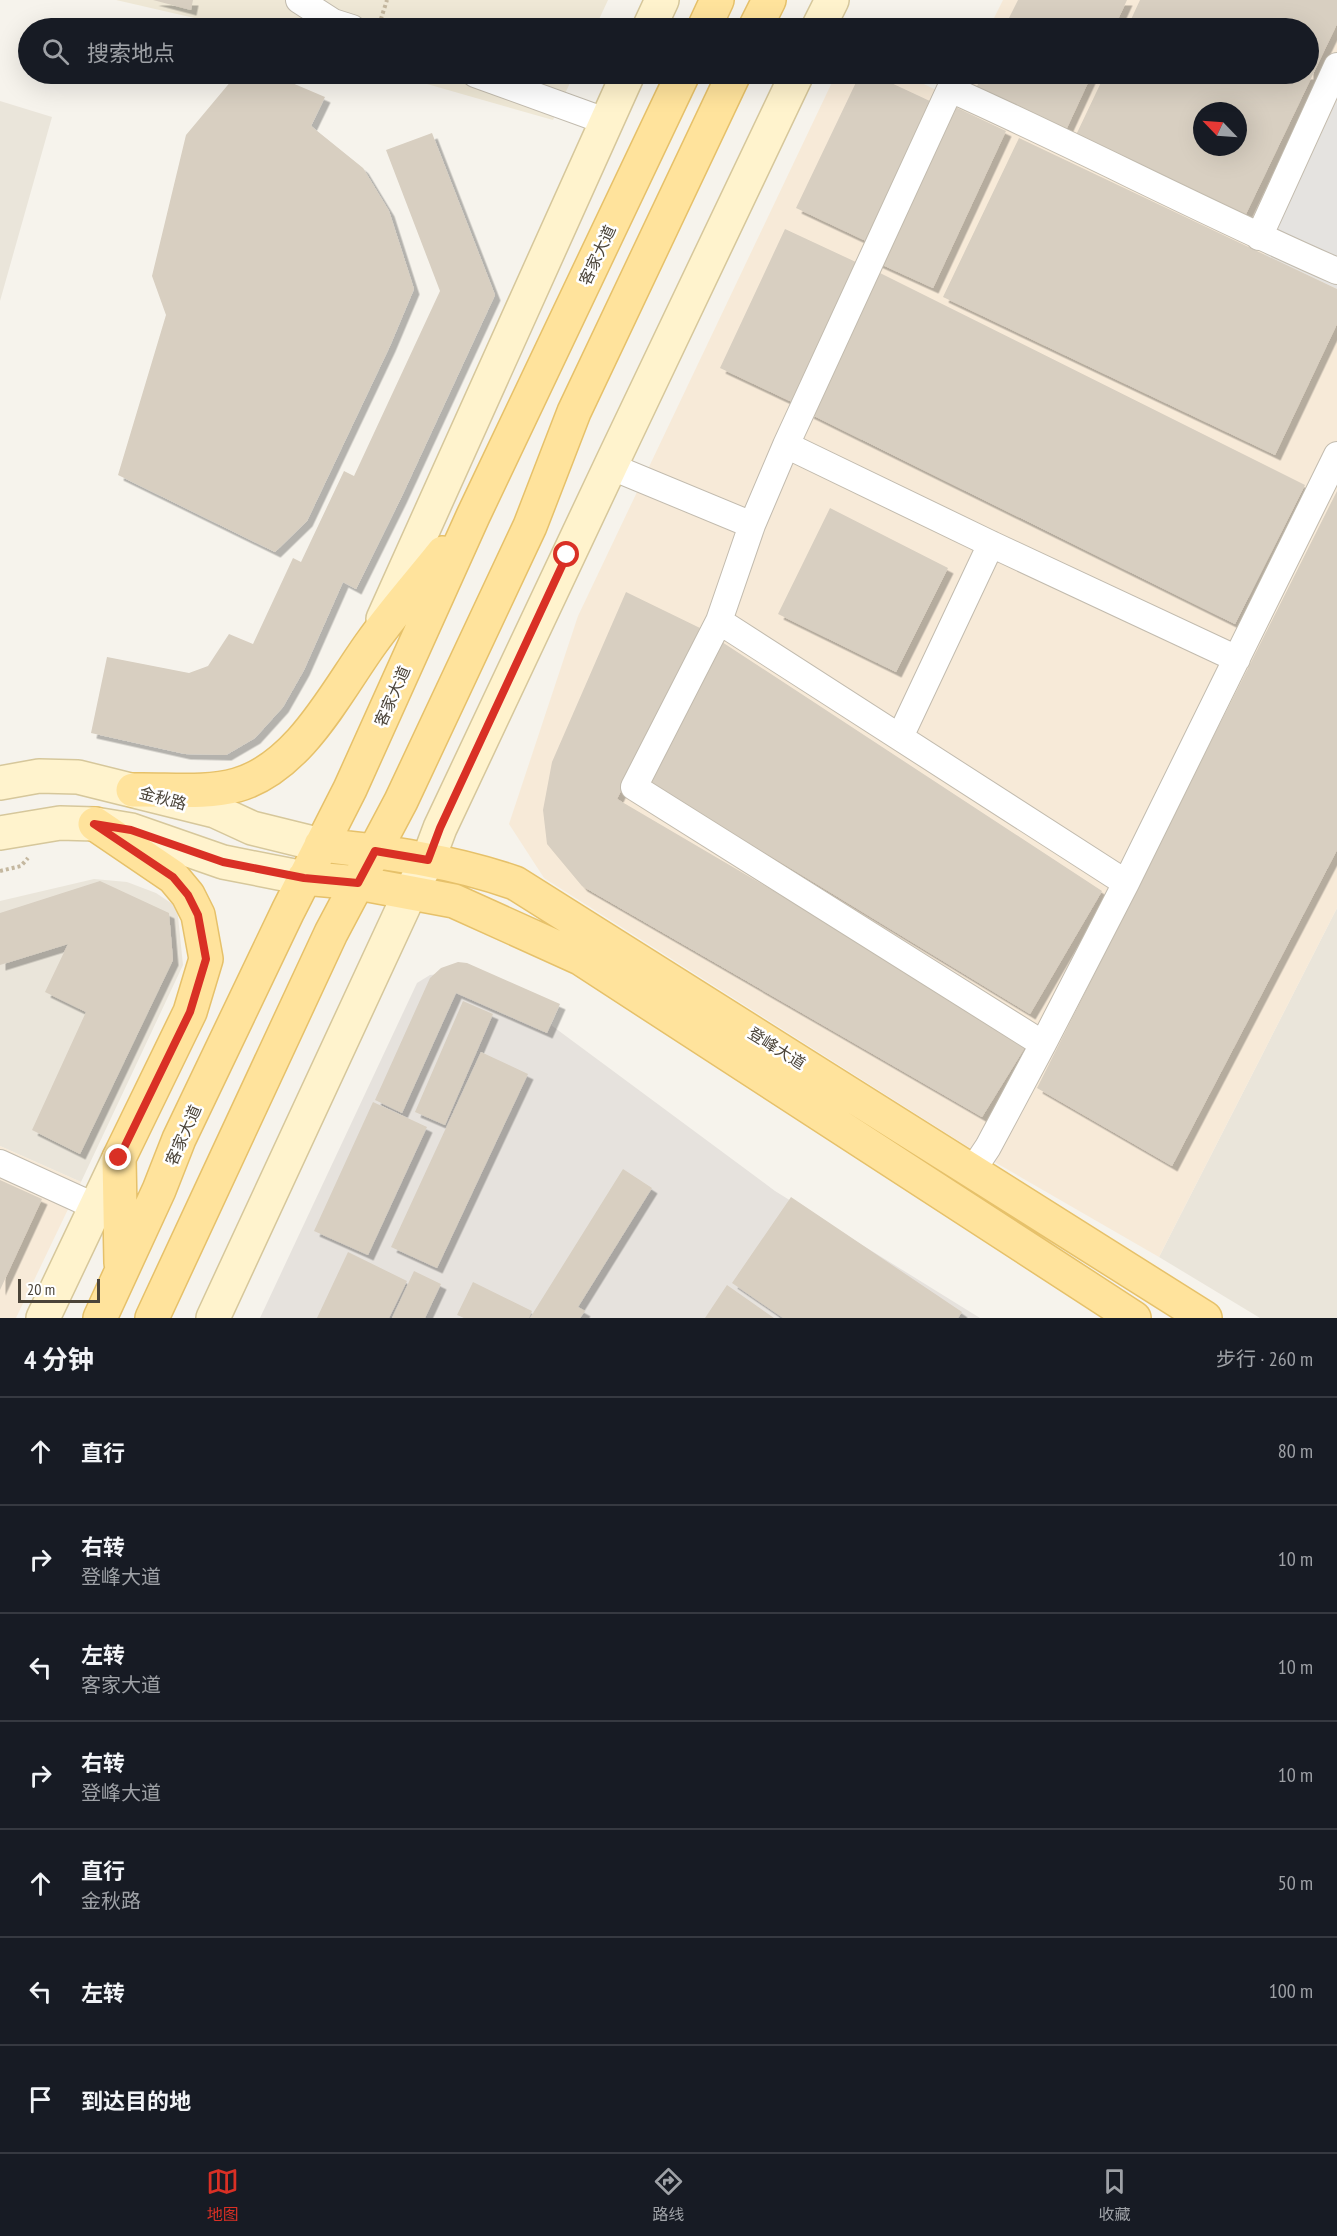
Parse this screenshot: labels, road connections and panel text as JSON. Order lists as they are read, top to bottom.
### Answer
{
  "streets": {
    "main road": ["客家大道", "登峰大道"],
    "street": ["金秋路"]
  },
  "crossings": [
    ["客家大道", "金秋路"],
    ["客家大道", "登峰大道"],
    ["金秋路", "登峰大道"]
  ],
  "scale_bar": "20 m",
  "north": "top left",
  "page": {
    "search": "搜索地点",
    "scale": "20 m",
    "heading": ["4 分钟", "步行 · 260 m"],
    "list": [
      ["直行", "80 m"],
      ["右转", "登峰大道", "10 m"],
      ["左转", "客家大道", "10 m"],
      ["右转", "登峰大道", "10 m"],
      ["直行", "金秋路", "50 m"],
      ["左转", "100 m"],
      "到达目的地"
    ],
    "nav": ["地图", "路线", "收藏"]
  }
}
